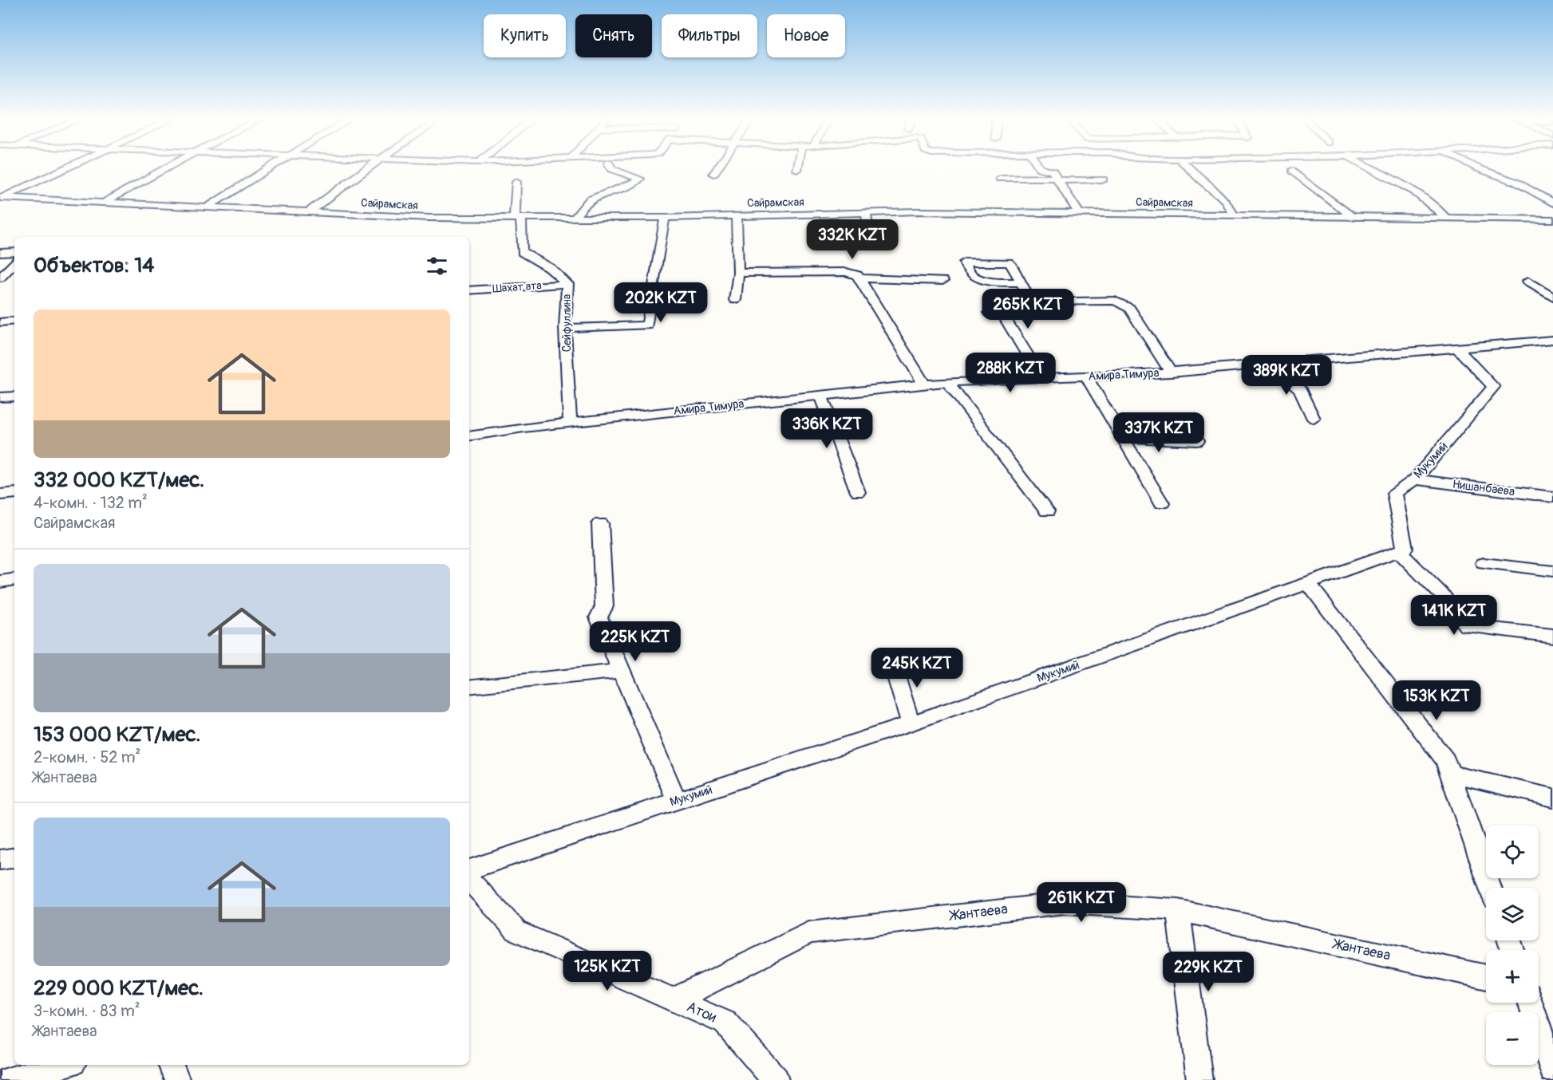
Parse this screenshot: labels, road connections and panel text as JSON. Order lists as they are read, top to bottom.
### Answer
{
  "streets": {
    "street": [
      "Сайрамская",
      "Шахат ата",
      "Сейфуллина",
      "Амира Тимура",
      "Мукумий",
      "Нишанбаева",
      "Жантаева",
      "Атои"
    ]
  },
  "crossings": [
    ["Сайрамская", "Сейфуллина"],
    ["Шахат ата", "Сейфуллина"],
    ["Сейфуллина", "Амира Тимура"],
    ["Амира Тимура", "Мукумий"],
    ["Мукумий", "Нишанбаева"],
    ["Жантаева", "Атои"]
  ],
  "page": {
    "chip": [
      "Купить",
      "Снять",
      "Фильтры",
      "Новое"
    ],
    "price": [
      "332K KZT",
      "202K KZT",
      "265K KZT",
      "288K KZT",
      "389K KZT",
      "336K KZT",
      "337K KZT",
      "141K KZT",
      "225K KZT",
      "245K KZT",
      "153K KZT",
      "261K KZT",
      "125K KZT",
      "229K KZT"
    ],
    "heading": "Объектов: 14",
    "list": [
      {
        "name": "332 000 KZT/мес.",
        "note": "4-комн. · 132 m² · Сайрамская"
      },
      {
        "name": "153 000 KZT/мес.",
        "note": "2-комн. · 52 m² · Жантаева"
      },
      {
        "name": "229 000 KZT/мес.",
        "note": "3-комн. · 83 m² · Жантаева"
      }
    ],
    "map_buttons": ["+", "−"]
  }
}
